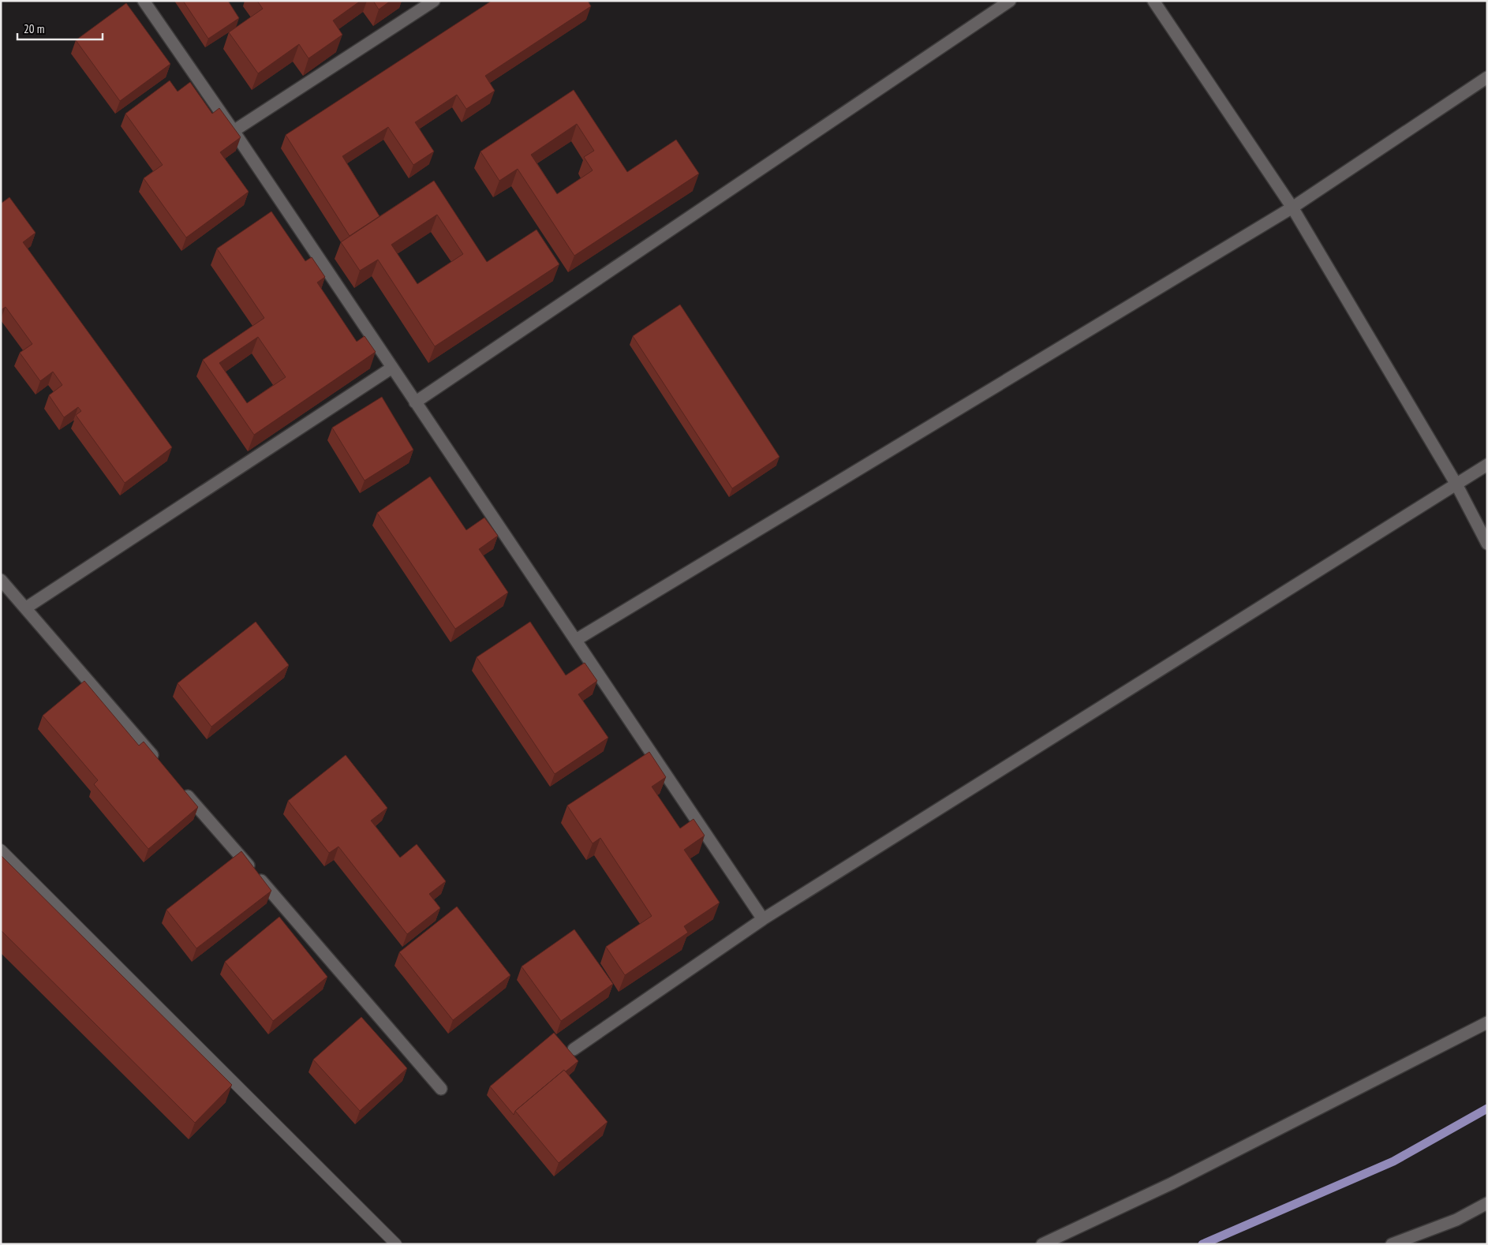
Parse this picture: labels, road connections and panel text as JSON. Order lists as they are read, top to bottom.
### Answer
{
  "scale_bar": "20 m"
}
